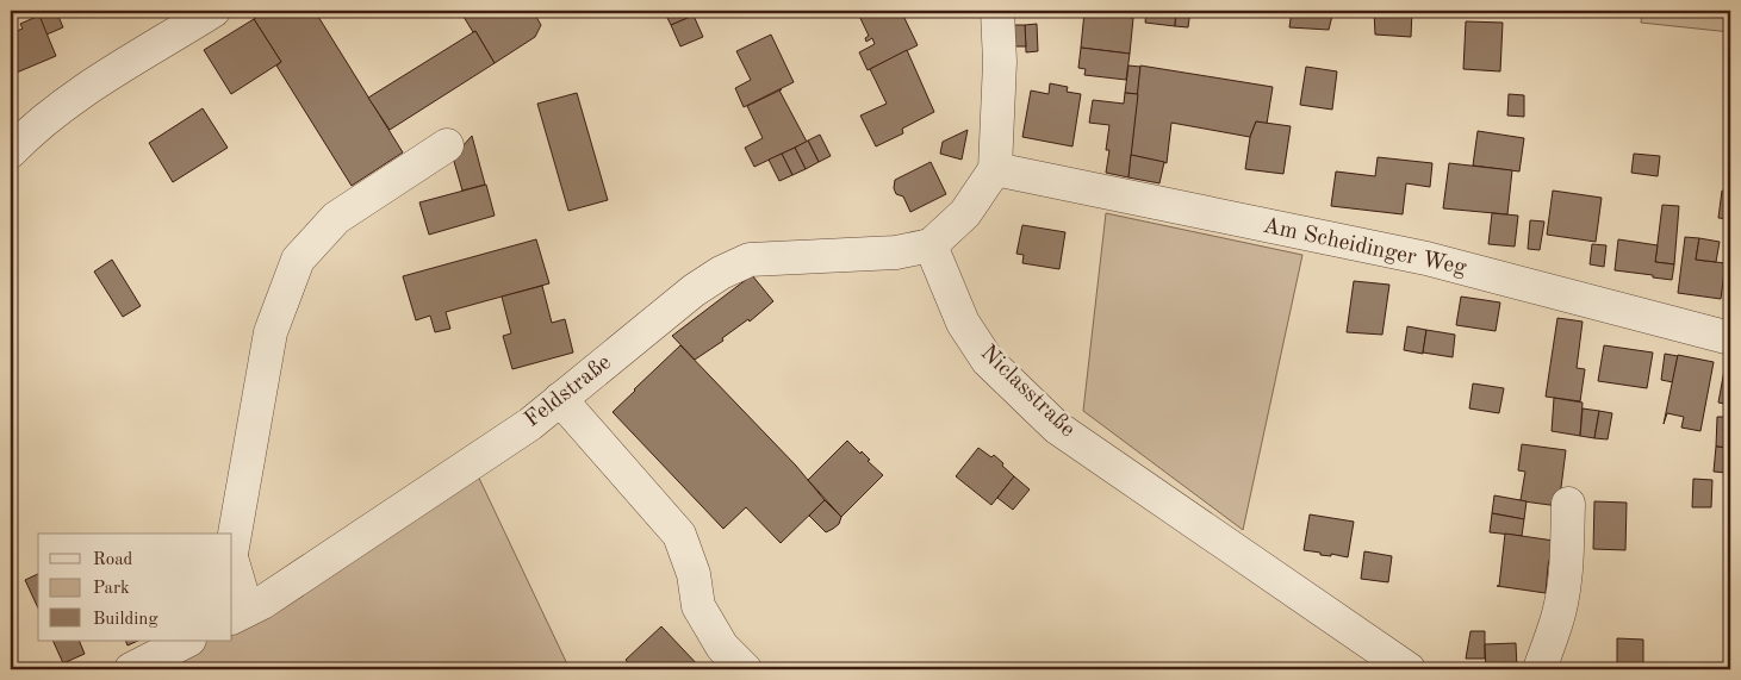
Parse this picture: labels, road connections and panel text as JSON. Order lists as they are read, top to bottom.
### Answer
{
  "streets": {
    "street": ["Am Scheidinger Weg", "Feldstraße", "Niclasstraße"]
  },
  "crossings": [
    ["Feldstraße", "Niclasstraße"]
  ],
  "legend": ["Road", "Park", "Building"]
}
